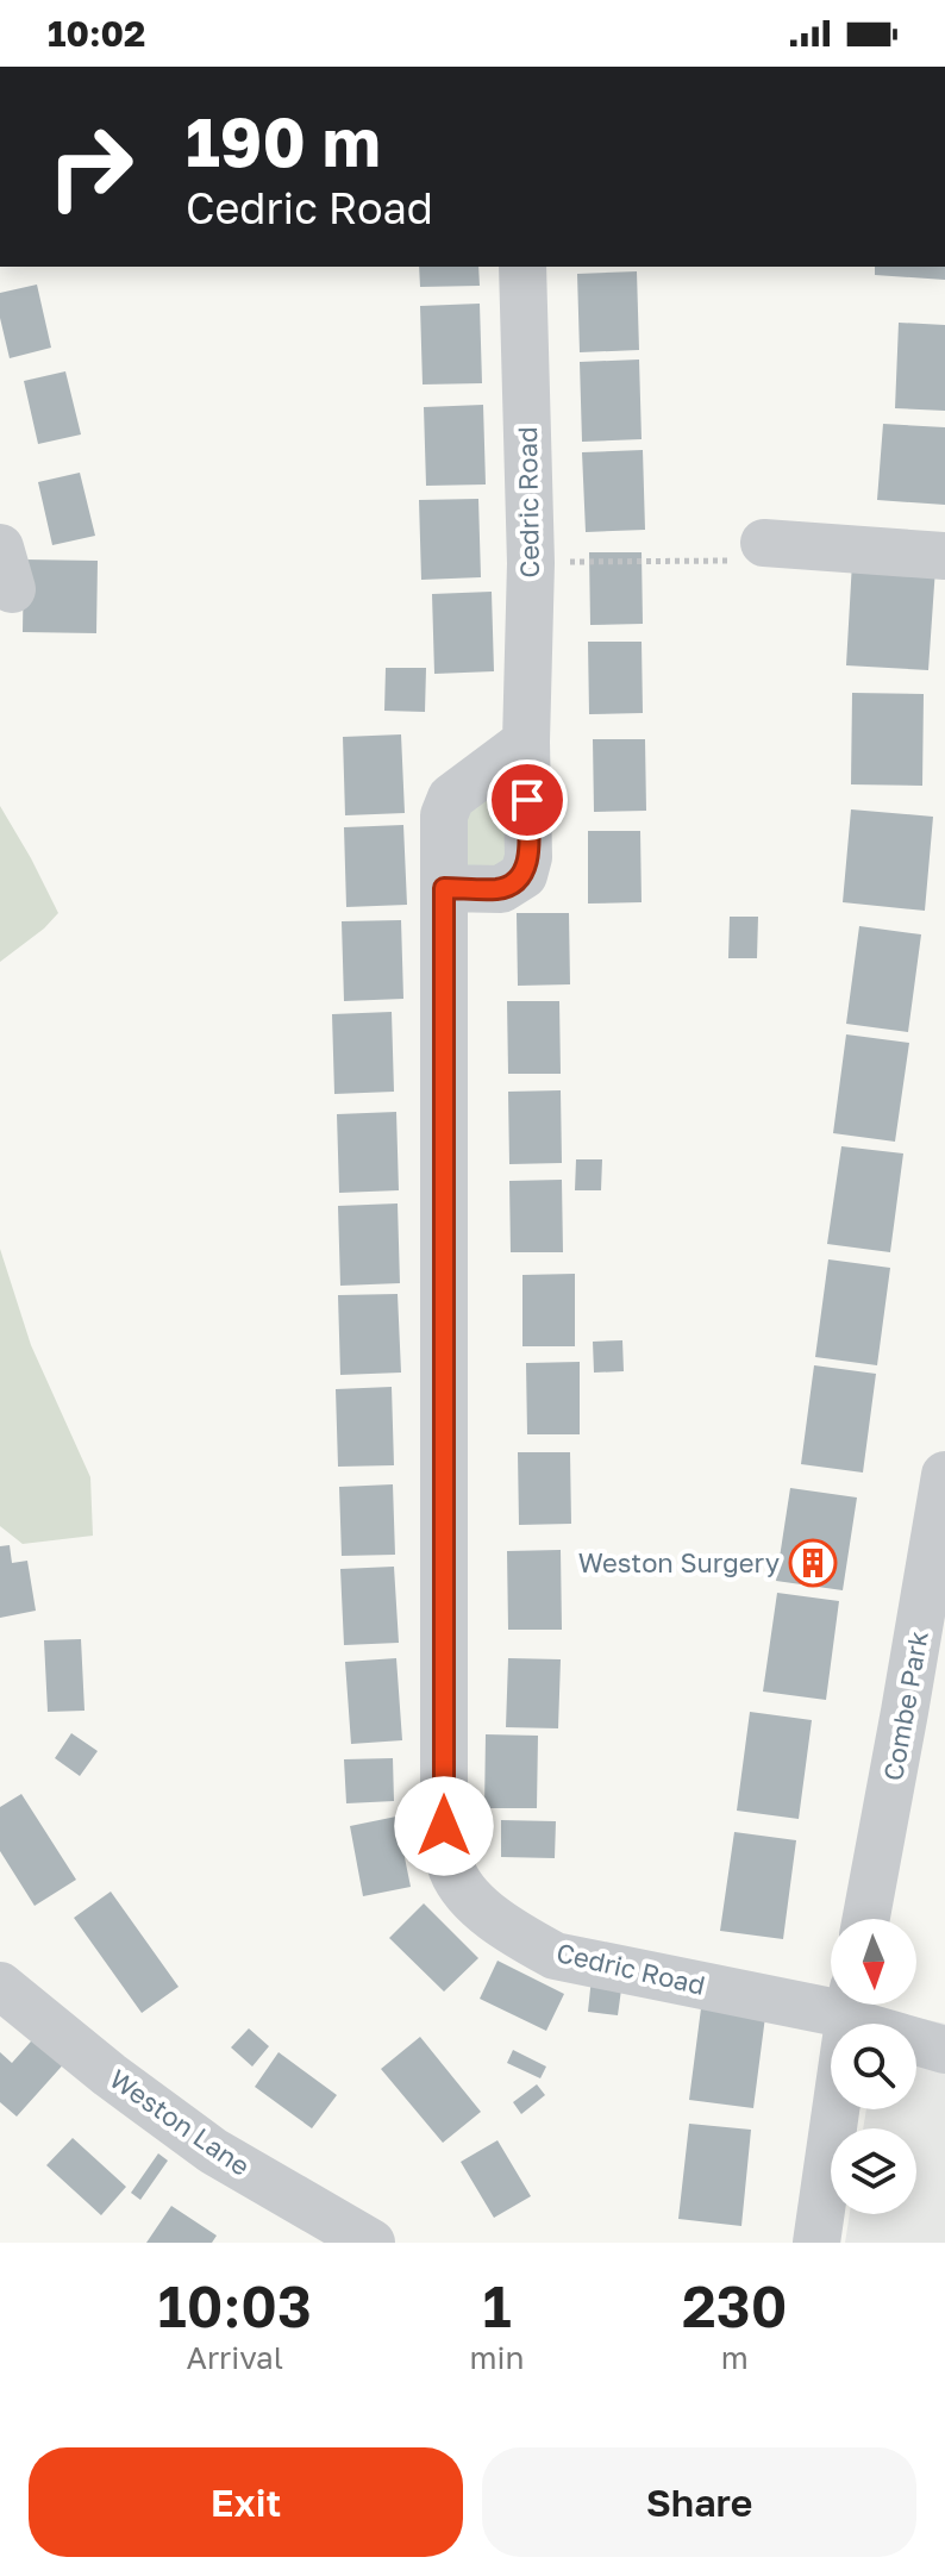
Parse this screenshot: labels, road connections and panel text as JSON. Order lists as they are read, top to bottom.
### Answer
{
  "streets": {
    "street": ["Cedric Road", "Combe Park", "Weston Lane"]
  },
  "places": {
    "building": ["Weston Surgery"]
  },
  "north": "bottom",
  "page": {
    "status": "10:02",
    "turn": ["190 m", "Cedric Road"],
    "eta": [
      "10:03",
      "Arrival",
      "1",
      "min",
      "230",
      "m"
    ],
    "buttons": ["Exit", "Share"]
  }
}
